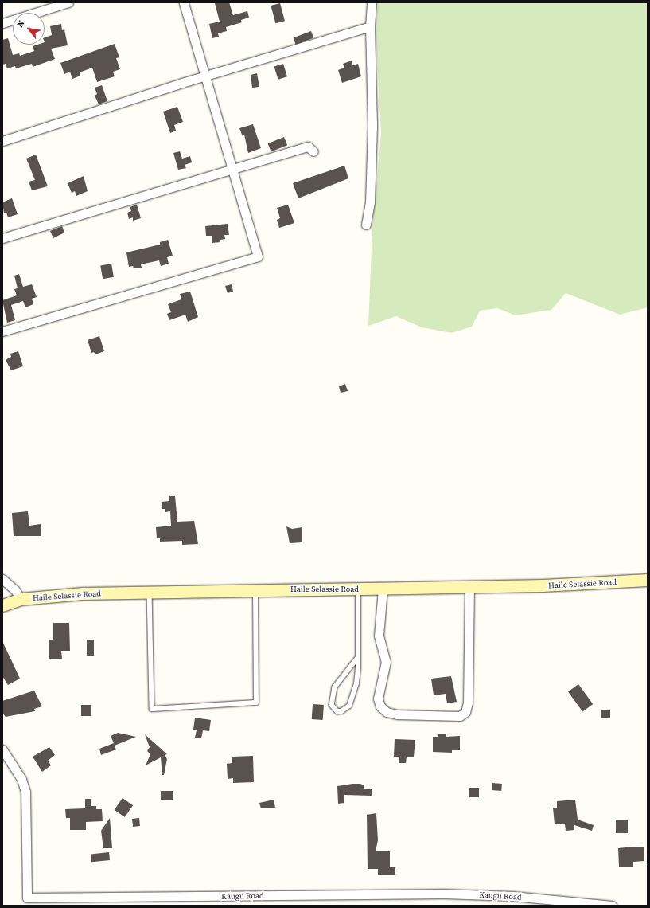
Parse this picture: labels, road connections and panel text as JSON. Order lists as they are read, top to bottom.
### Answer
{
  "streets": {
    "street": ["Haile Selassie Road", "Kaugu Road"]
  },
  "north": "top left"
}
